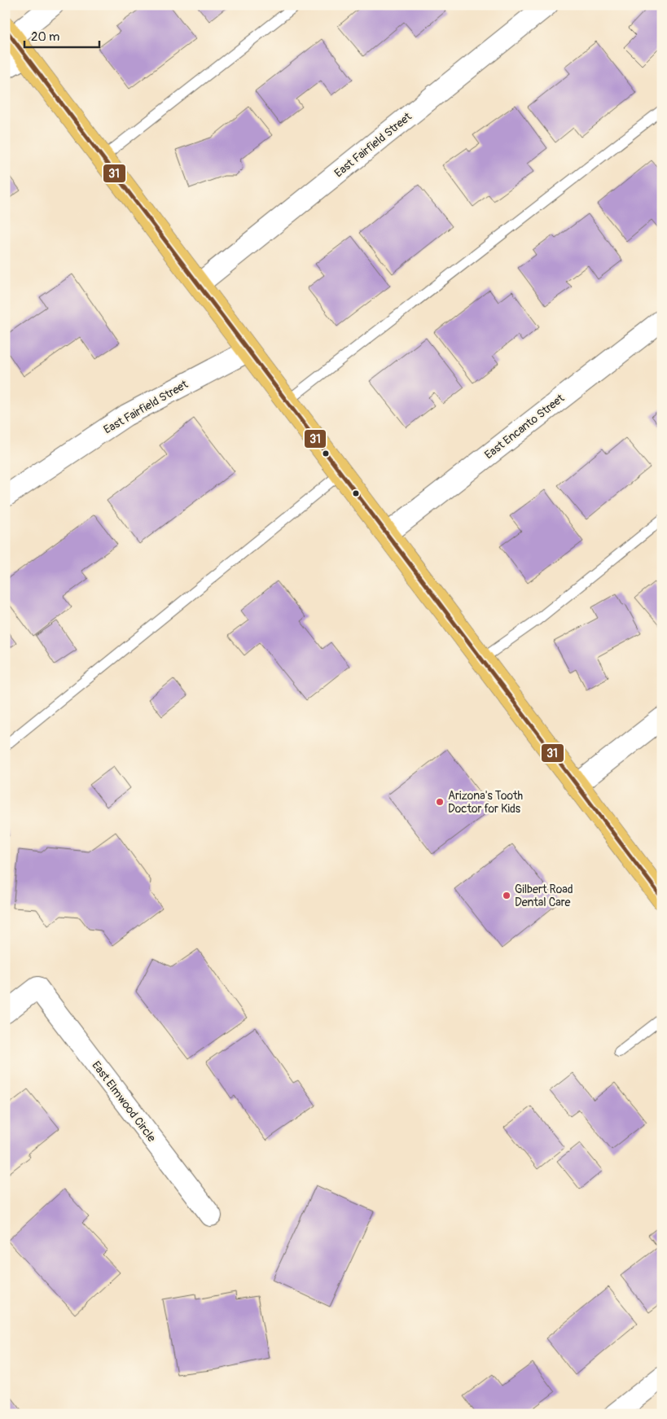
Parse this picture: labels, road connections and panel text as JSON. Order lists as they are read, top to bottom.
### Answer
{
  "streets": {
    "street": ["East Fairfield Street", "East Encanto Street", "East Elmwood Circle"]
  },
  "places": ["Arizona's Tooth Doctor for Kids", "Gilbert Road Dental Care"],
  "lines": ["transit line 31"],
  "scale_bar": "20 m"
}
